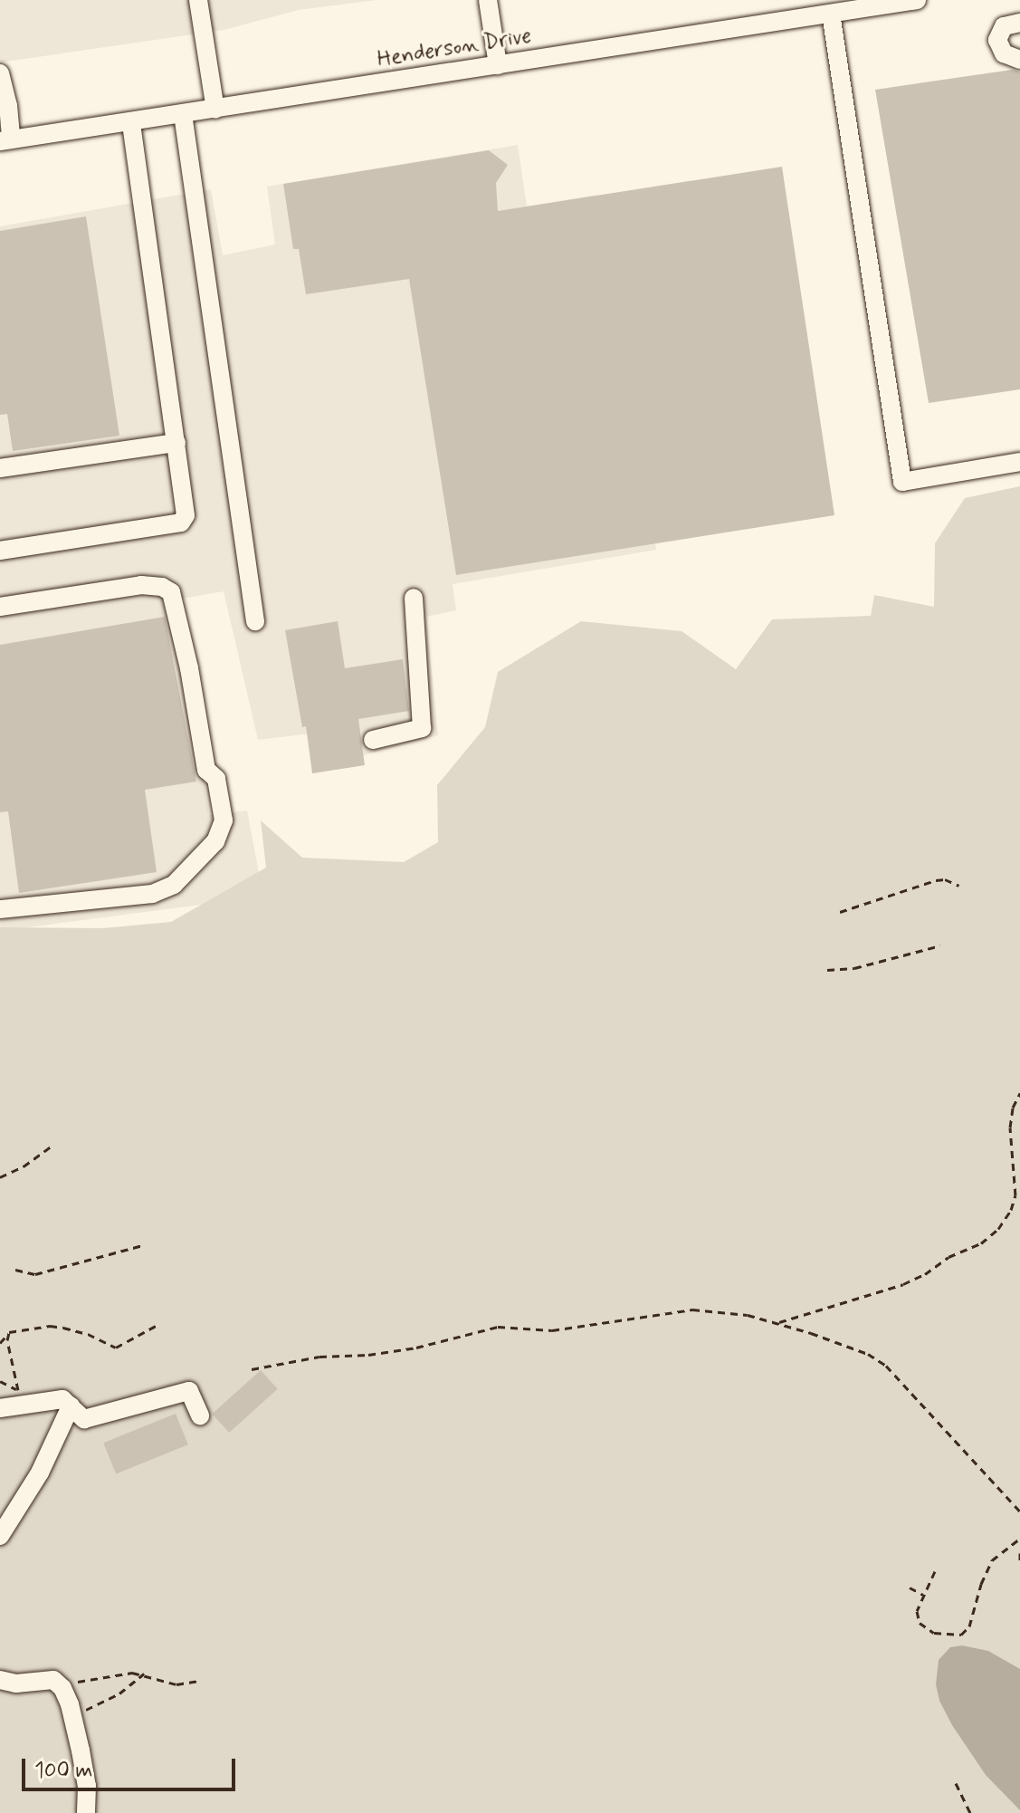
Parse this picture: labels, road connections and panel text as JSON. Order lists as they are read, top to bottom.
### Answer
{
  "streets": {
    "street": ["Henderson Drive"]
  },
  "scale_bar": "100 m"
}
